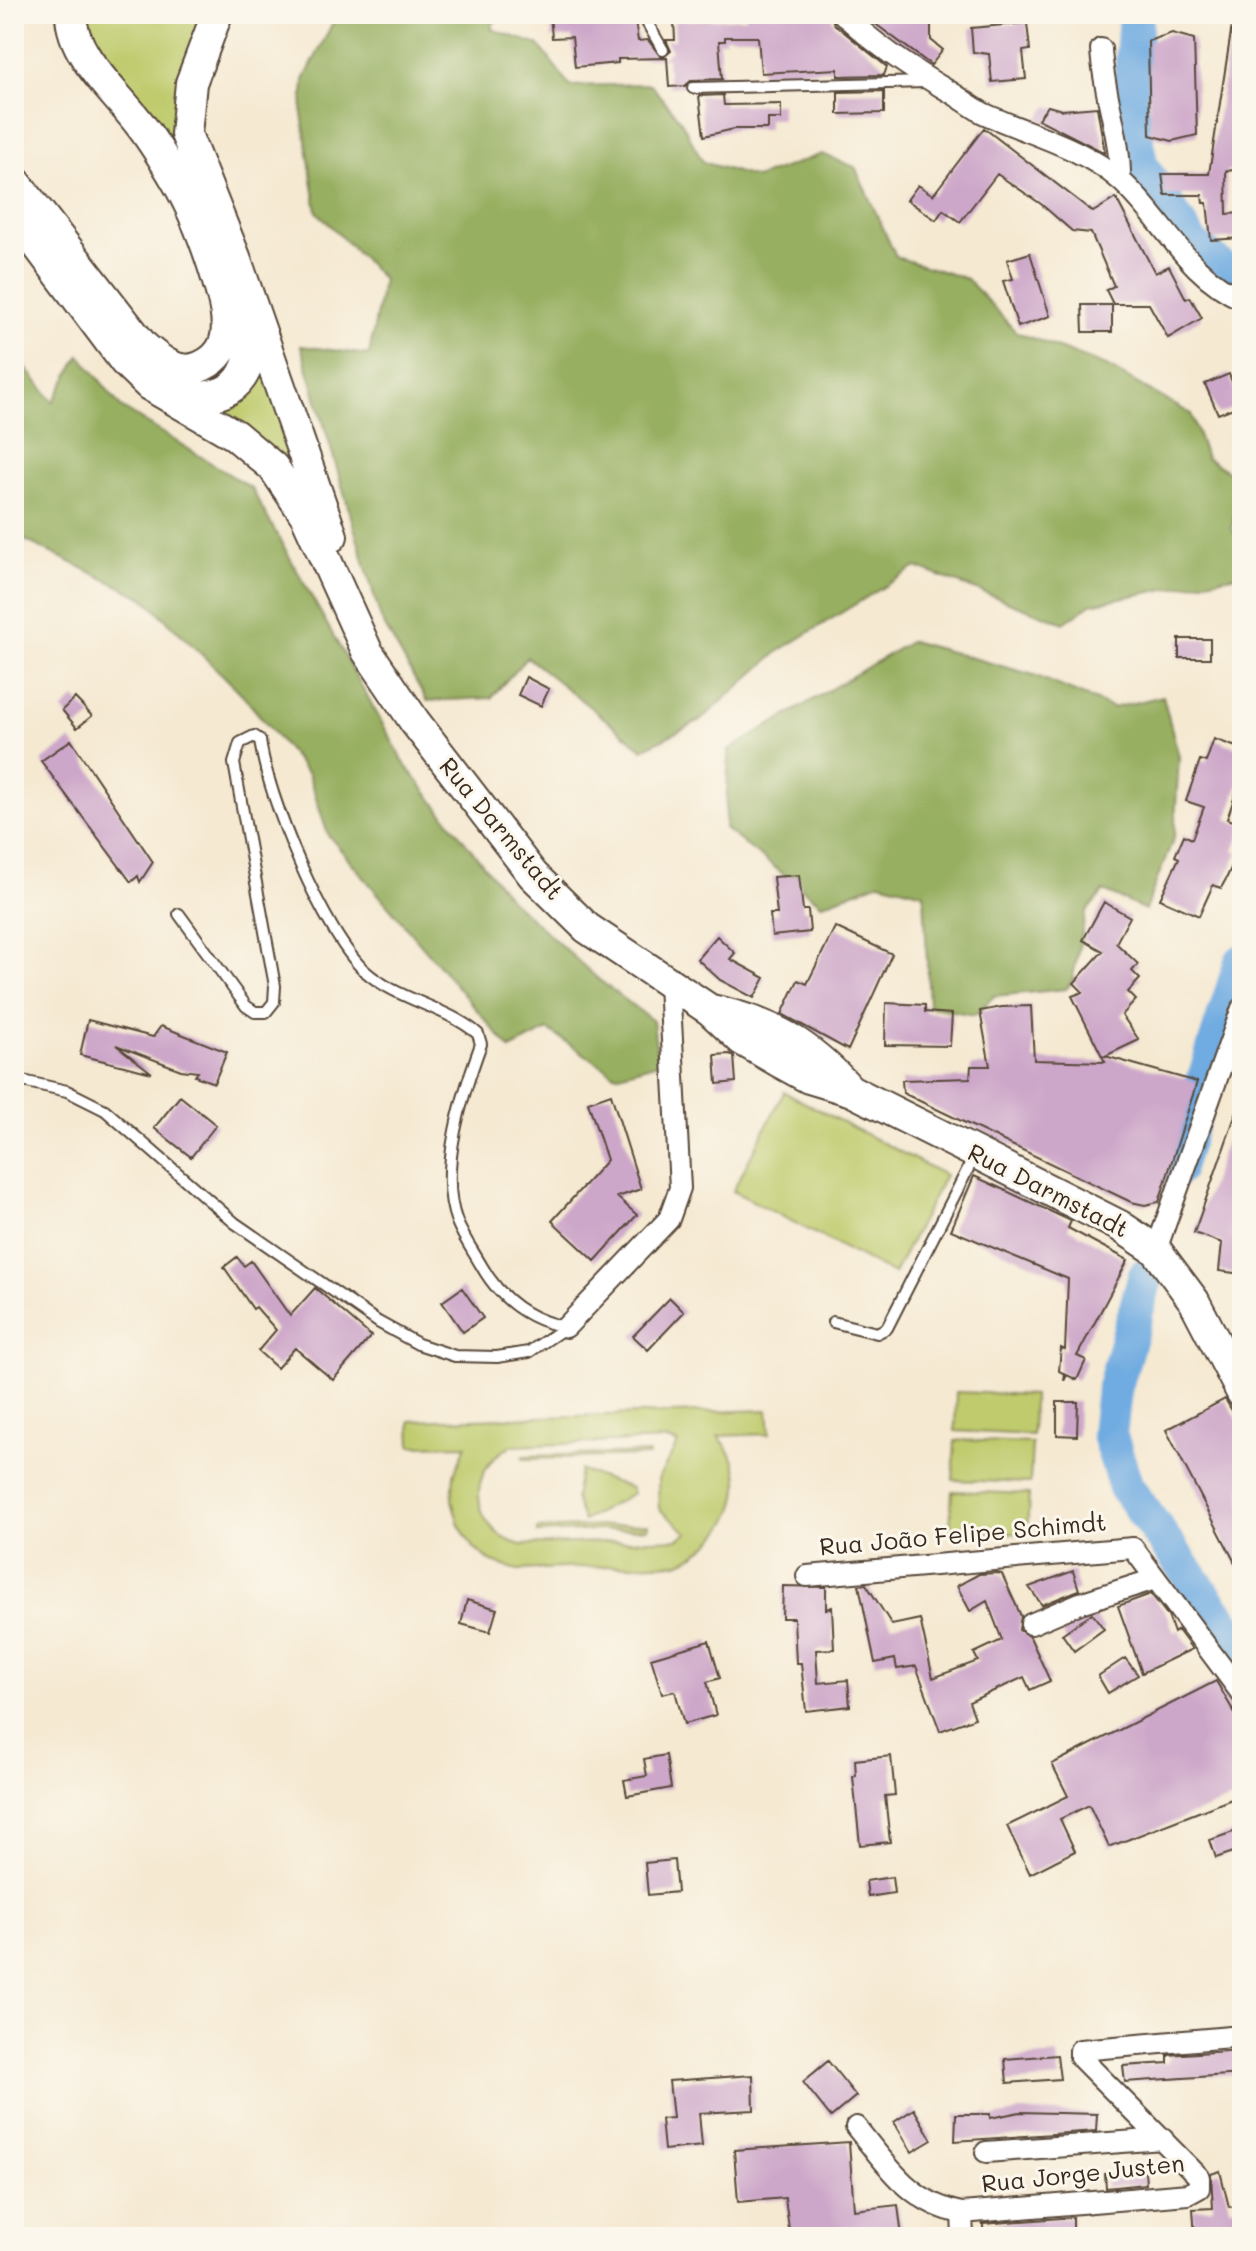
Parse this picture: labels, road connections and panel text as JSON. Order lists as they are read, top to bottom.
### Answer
{
  "streets": {
    "main road": ["Rua Darmstadt"],
    "street": ["Rua João Felipe Schimdt", "Rua Jorge Justen"]
  }
}
